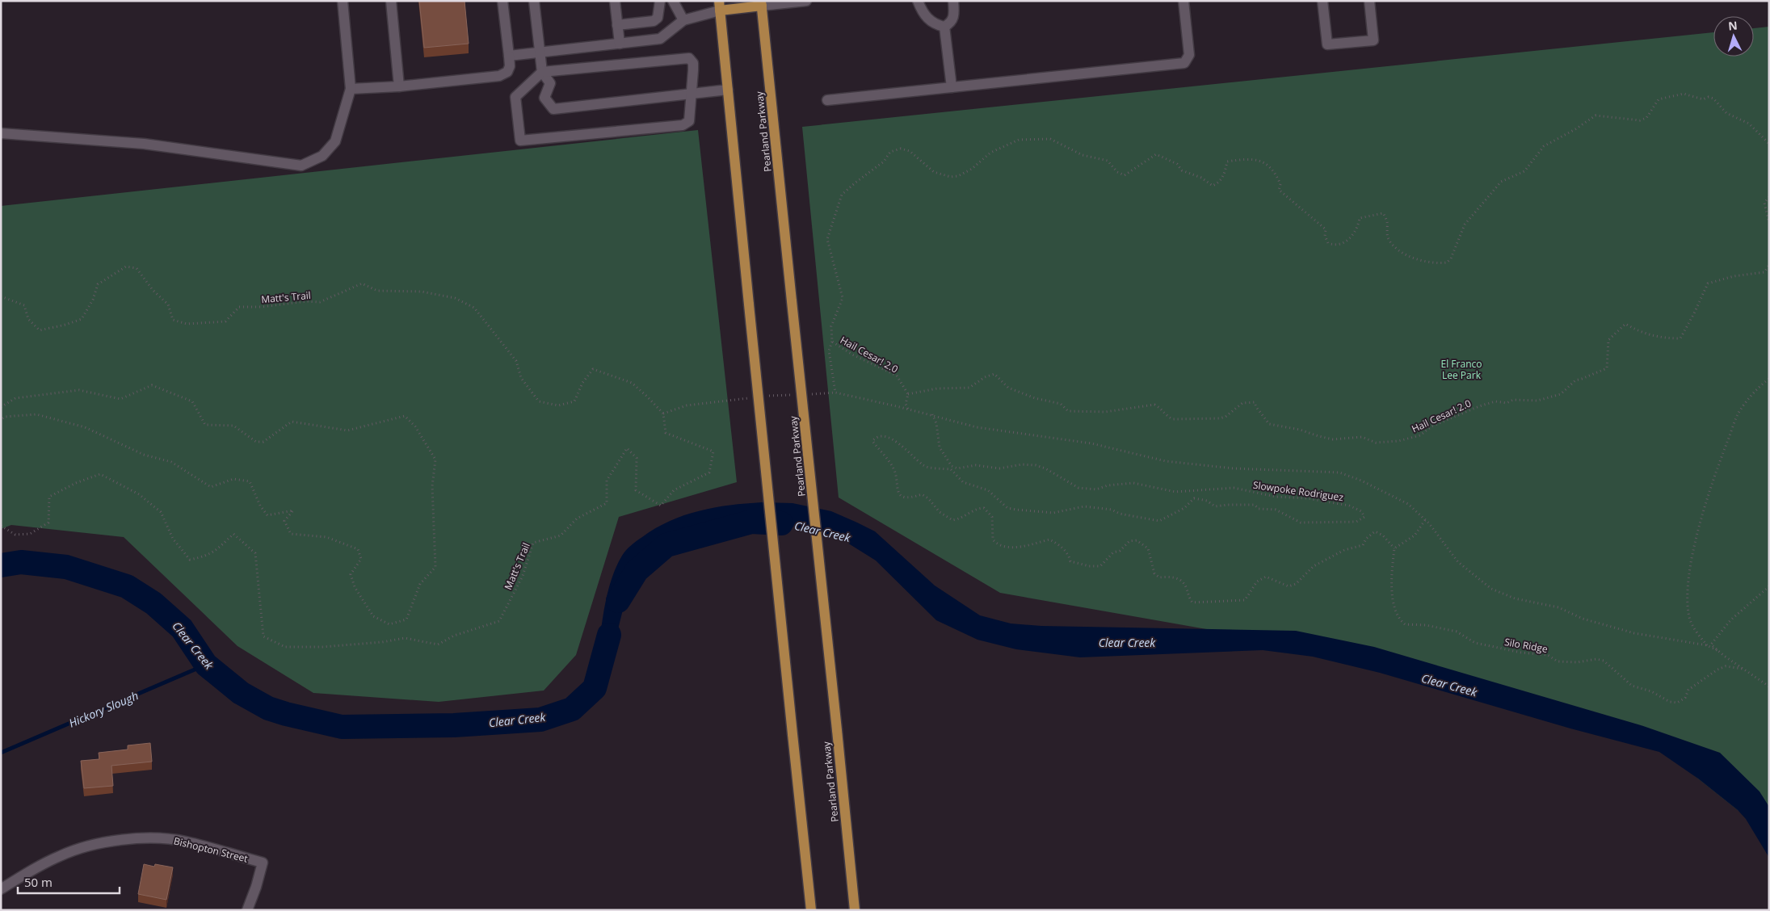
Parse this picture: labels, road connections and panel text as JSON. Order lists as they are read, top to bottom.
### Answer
{
  "streets": {
    "main road": ["Pearland Parkway"],
    "street": ["Bishopton Street"],
    "path": [
      "Matt's Trail",
      "Hail Cesar! 2.0",
      "Slowpoke Rodriguez",
      "Silo Ridge"
    ]
  },
  "crossings": [
    ["Slowpoke Rodriguez", "Silo Ridge"]
  ],
  "water": ["Clear Creek", "Hickory Slough"],
  "parks": ["El Franco Lee Park"],
  "scale_bar": "50 m",
  "north": "top"
}
